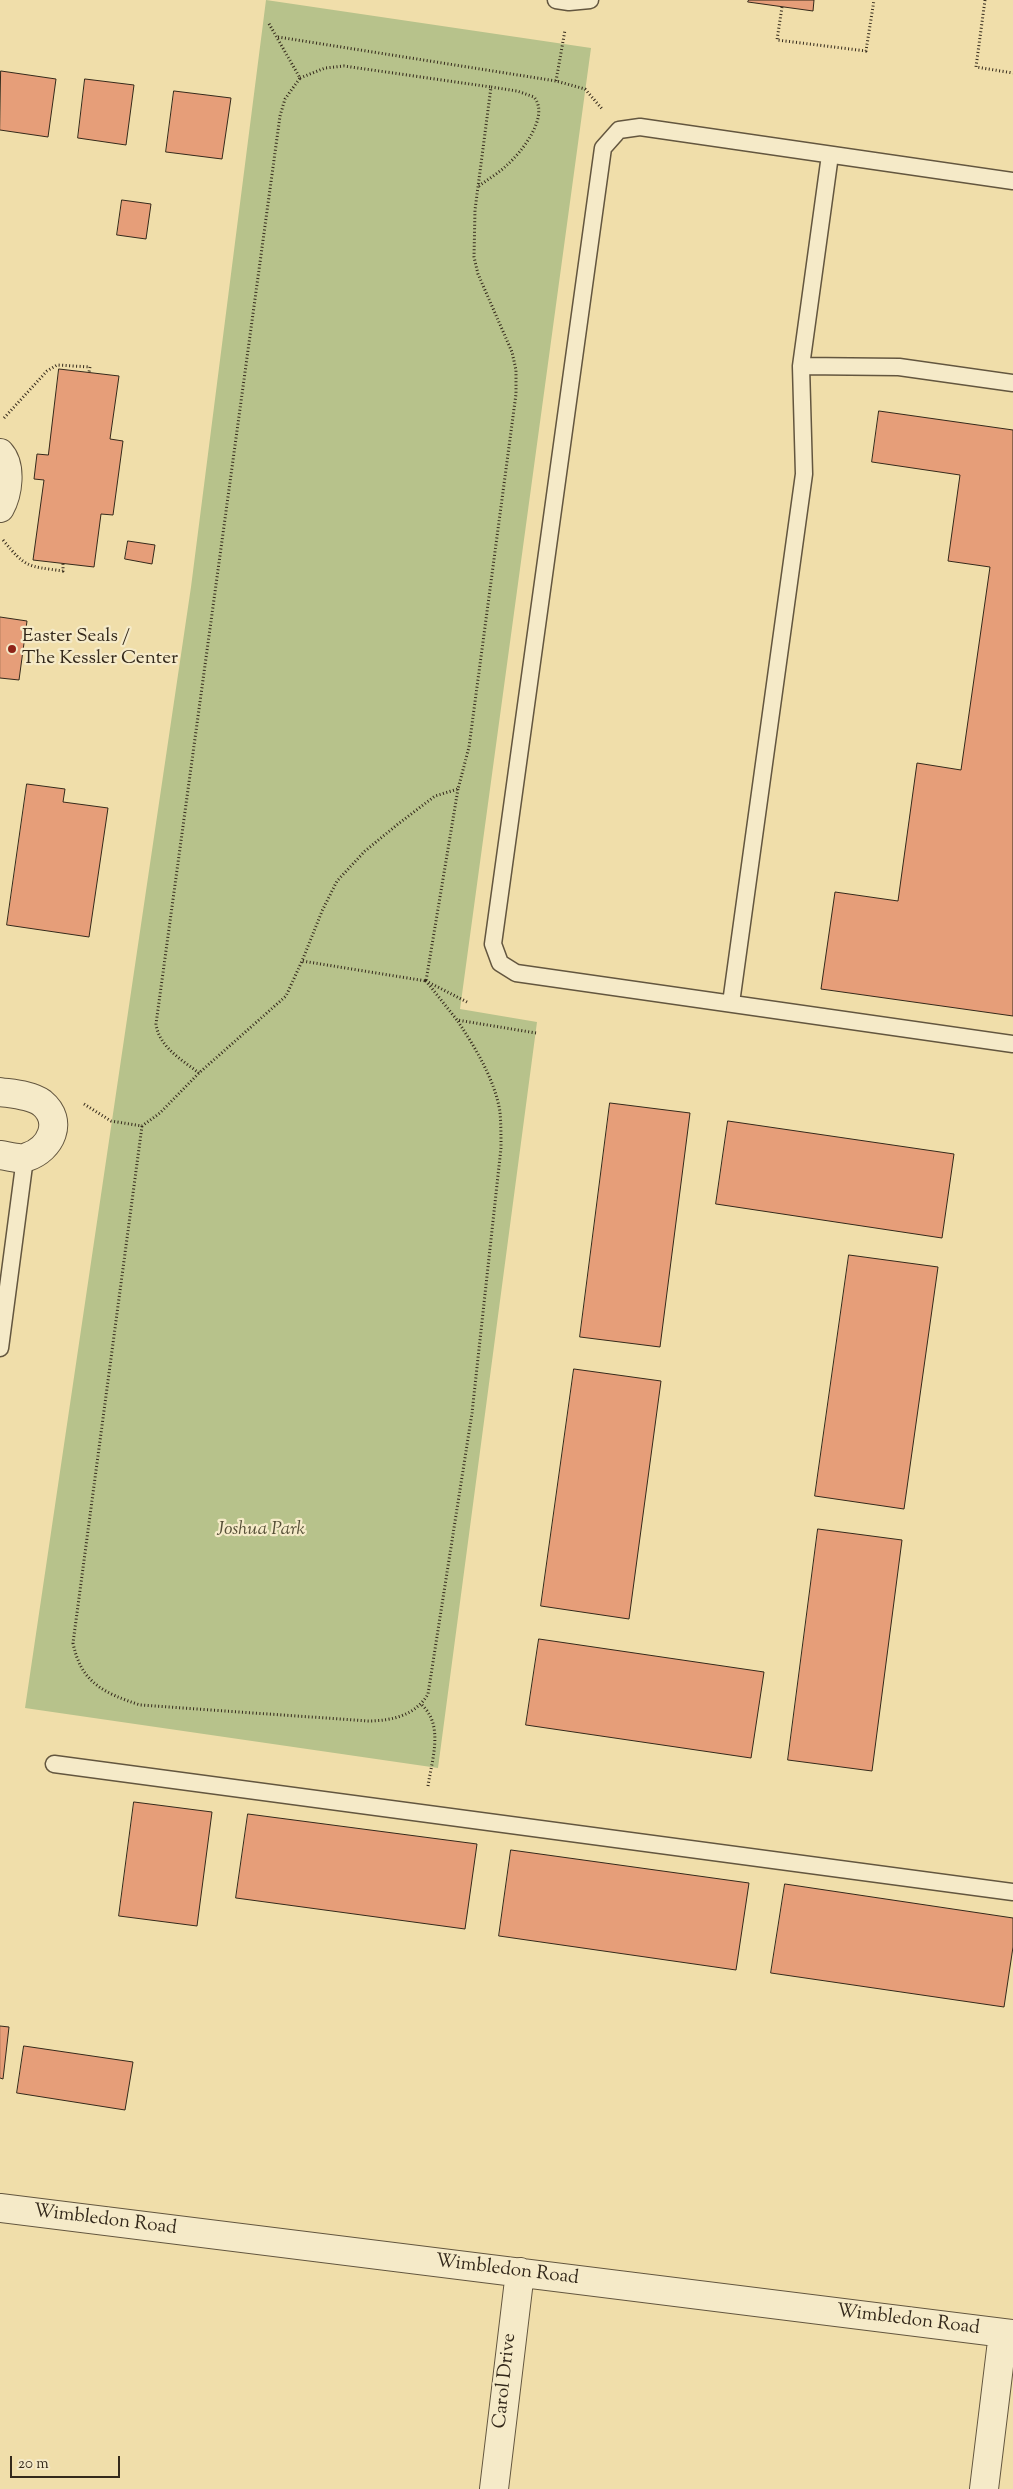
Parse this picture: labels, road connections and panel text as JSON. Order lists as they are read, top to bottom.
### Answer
{
  "streets": {
    "street": ["Wimbledon Road", "Carol Drive"]
  },
  "crossings": [
    ["Wimbledon Road", "Carol Drive"]
  ],
  "parks": ["Joshua Park"],
  "places": ["Easter Seals / The Kessler Center"],
  "scale_bar": "20 m"
}
